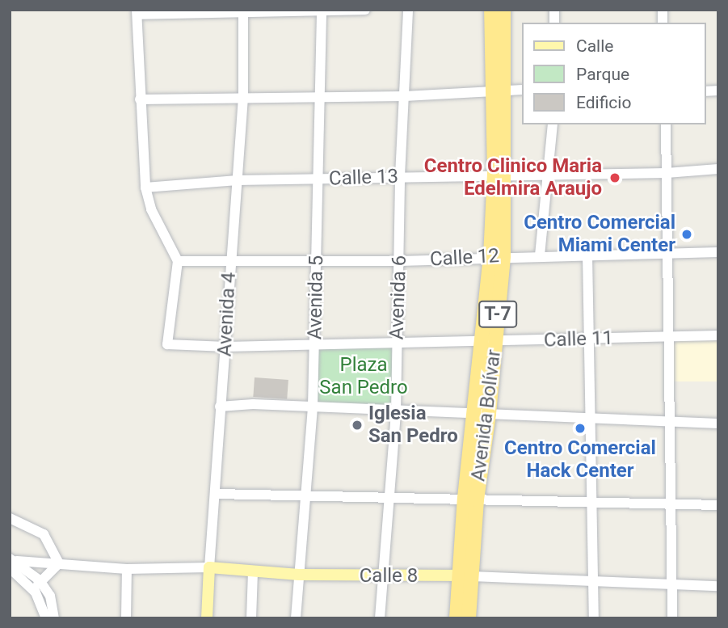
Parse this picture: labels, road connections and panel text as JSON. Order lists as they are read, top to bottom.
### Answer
{
  "streets": {
    "highway": ["T-7", "Avenida Bolívar"],
    "main road": ["Avenida 4", "Calle 8"],
    "street": [
      "Calle 13",
      "Calle 12",
      "Avenida 5",
      "Avenida 6",
      "Calle 11"
    ]
  },
  "crossings": [
    ["Calle 13", "Avenida 5"],
    ["Calle 13", "Avenida 6"],
    ["Calle 13", "Avenida 4"],
    ["Calle 13", "Avenida Bolívar"],
    ["Calle 12", "Avenida 5"],
    ["Calle 12", "Avenida 6"],
    ["Calle 12", "Avenida 4"],
    ["Calle 12", "Calle 11"],
    ["Calle 12", "Avenida Bolívar"],
    ["Avenida 5", "Calle 11"],
    ["Avenida 5", "Calle 8"],
    ["Avenida 6", "Calle 11"],
    ["Avenida 6", "Calle 8"],
    ["Avenida 4", "Calle 11"],
    ["Avenida 4", "Calle 8"],
    ["Calle 11", "Avenida Bolívar"],
    ["Avenida Bolívar", "Calle 8"]
  ],
  "parks": ["Plaza San Pedro"],
  "places": [
    "Centro Clinico Maria Edelmira Araujo",
    "Centro Comercial Miami Center",
    "Iglesia San Pedro",
    "Centro Comercial Hack Center"
  ],
  "legend": ["Calle", "Parque", "Edificio"]
}
